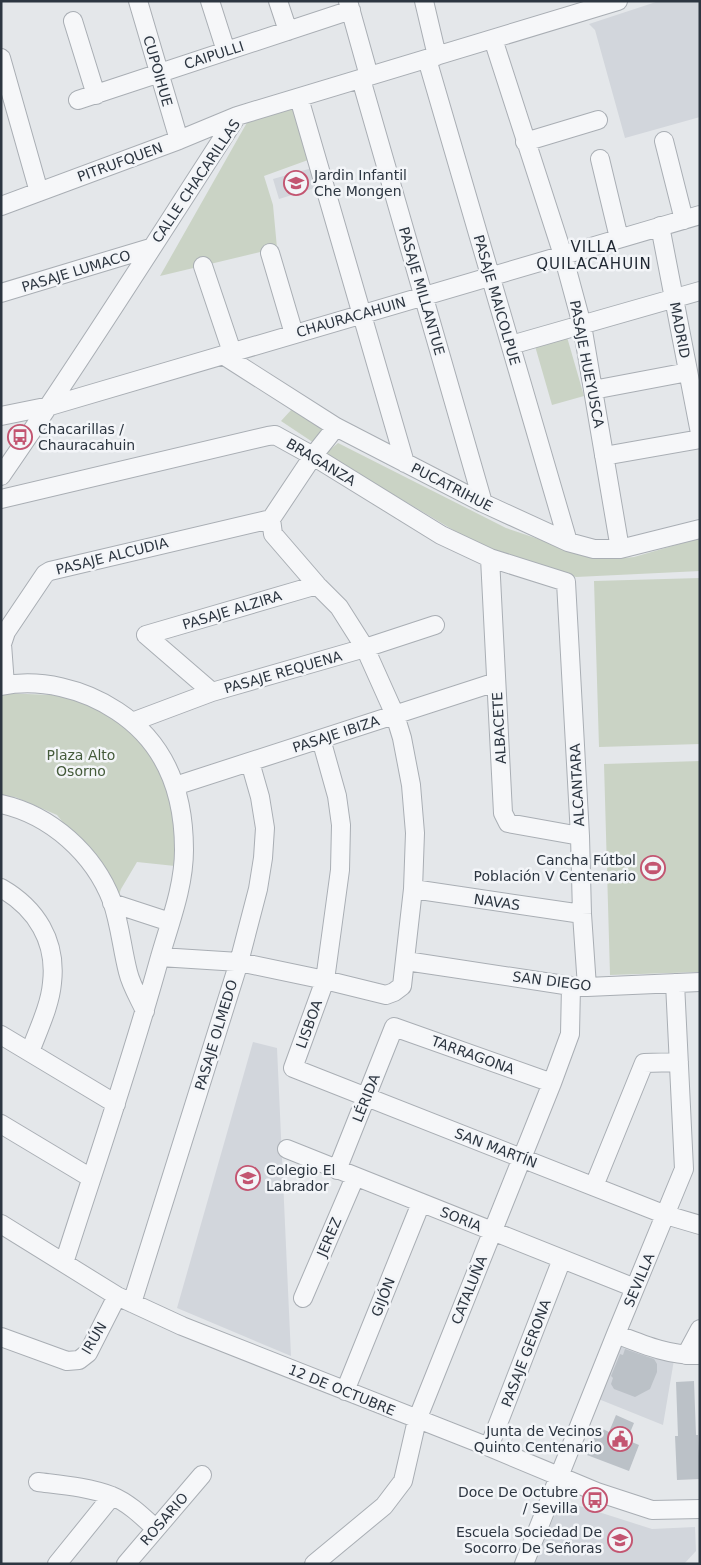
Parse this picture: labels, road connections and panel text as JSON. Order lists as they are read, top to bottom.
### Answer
{
  "streets": {
    "street": [
      "CAIPULLI",
      "CUPOIHUE",
      "PITRUFQUEN",
      "CALLE CHACARILLAS",
      "PASAJE LUMACO",
      "PASAJE MILLANTUE",
      "PASAJE MAICOLPUE",
      "CHAURACAHUIN",
      "MADRID",
      "PASAJE HUEYUSCA",
      "BRAGANZA",
      "PUCATRIHUE",
      "PASAJE ALCUDIA",
      "PASAJE ALZIRA",
      "PASAJE REQUENA",
      "ALBACETE",
      "PASAJE IBIZA",
      "ALCANTARA",
      "NAVAS",
      "SAN DIEGO",
      "LISBOA",
      "PASAJE OLMEDO",
      "TARRAGONA",
      "LÉRIDA",
      "SAN MARTÍN",
      "SORIA",
      "JEREZ",
      "SEVILLA",
      "CATALUÑA",
      "GIJÓN",
      "IRÚN",
      "PASAJE GERONA",
      "12 DE OCTUBRE",
      "ROSARIO"
    ]
  },
  "crossings": [
    ["CAIPULLI", "CUPOIHUE"],
    ["CAIPULLI", "PASAJE MILLANTUE"],
    ["CUPOIHUE", "PITRUFQUEN"],
    ["PITRUFQUEN", "CALLE CHACARILLAS"],
    ["CALLE CHACARILLAS", "PASAJE LUMACO"],
    ["CALLE CHACARILLAS", "PASAJE MILLANTUE"],
    ["CALLE CHACARILLAS", "PASAJE MAICOLPUE"],
    ["CALLE CHACARILLAS", "CHAURACAHUIN"],
    ["CALLE CHACARILLAS", "PASAJE HUEYUSCA"],
    ["PASAJE MILLANTUE", "CHAURACAHUIN"],
    ["PASAJE MILLANTUE", "PUCATRIHUE"],
    ["PASAJE MAICOLPUE", "CHAURACAHUIN"],
    ["PASAJE MAICOLPUE", "PUCATRIHUE"],
    ["CHAURACAHUIN", "MADRID"],
    ["CHAURACAHUIN", "PASAJE HUEYUSCA"],
    ["CHAURACAHUIN", "PUCATRIHUE"],
    ["PASAJE HUEYUSCA", "PUCATRIHUE"],
    ["BRAGANZA", "ALBACETE"],
    ["BRAGANZA", "ALCANTARA"],
    ["PASAJE ALZIRA", "PASAJE REQUENA"],
    ["ALBACETE", "PASAJE IBIZA"],
    ["ALBACETE", "ALCANTARA"],
    ["PASAJE IBIZA", "LISBOA"],
    ["PASAJE IBIZA", "PASAJE OLMEDO"],
    ["ALCANTARA", "NAVAS"],
    ["ALCANTARA", "SAN DIEGO"],
    ["ALCANTARA", "CATALUÑA"],
    ["SAN DIEGO", "SEVILLA"],
    ["SAN DIEGO", "CATALUÑA"],
    ["LISBOA", "SAN MARTÍN"],
    ["PASAJE OLMEDO", "IRÚN"],
    ["PASAJE OLMEDO", "12 DE OCTUBRE"],
    ["TARRAGONA", "LÉRIDA"],
    ["TARRAGONA", "CATALUÑA"],
    ["LÉRIDA", "SAN MARTÍN"],
    ["LÉRIDA", "SORIA"],
    ["SAN MARTÍN", "SEVILLA"],
    ["SAN MARTÍN", "CATALUÑA"],
    ["SORIA", "JEREZ"],
    ["SORIA", "SEVILLA"],
    ["SORIA", "CATALUÑA"],
    ["SORIA", "GIJÓN"],
    ["SORIA", "PASAJE GERONA"],
    ["SEVILLA", "12 DE OCTUBRE"],
    ["CATALUÑA", "12 DE OCTUBRE"],
    ["GIJÓN", "12 DE OCTUBRE"],
    ["IRÚN", "12 DE OCTUBRE"],
    ["PASAJE GERONA", "12 DE OCTUBRE"]
  ],
  "districts": ["VILLA QUILACAHUIN"],
  "parks": ["Plaza Alto Osorno"],
  "places": {
    "school or university": ["Jardin Infantil Che Mongen", "Colegio El Labrador", "Escuela Sociedad De Socorro De Señoras"],
    "bus stop": ["Chacarillas / Chauracahuin", "Doce De Octubre / Sevilla"],
    "sports": ["Cancha Fútbol Población V Centenario"],
    "public building": ["Junta de Vecinos Quinto Centenario"]
  }
}
